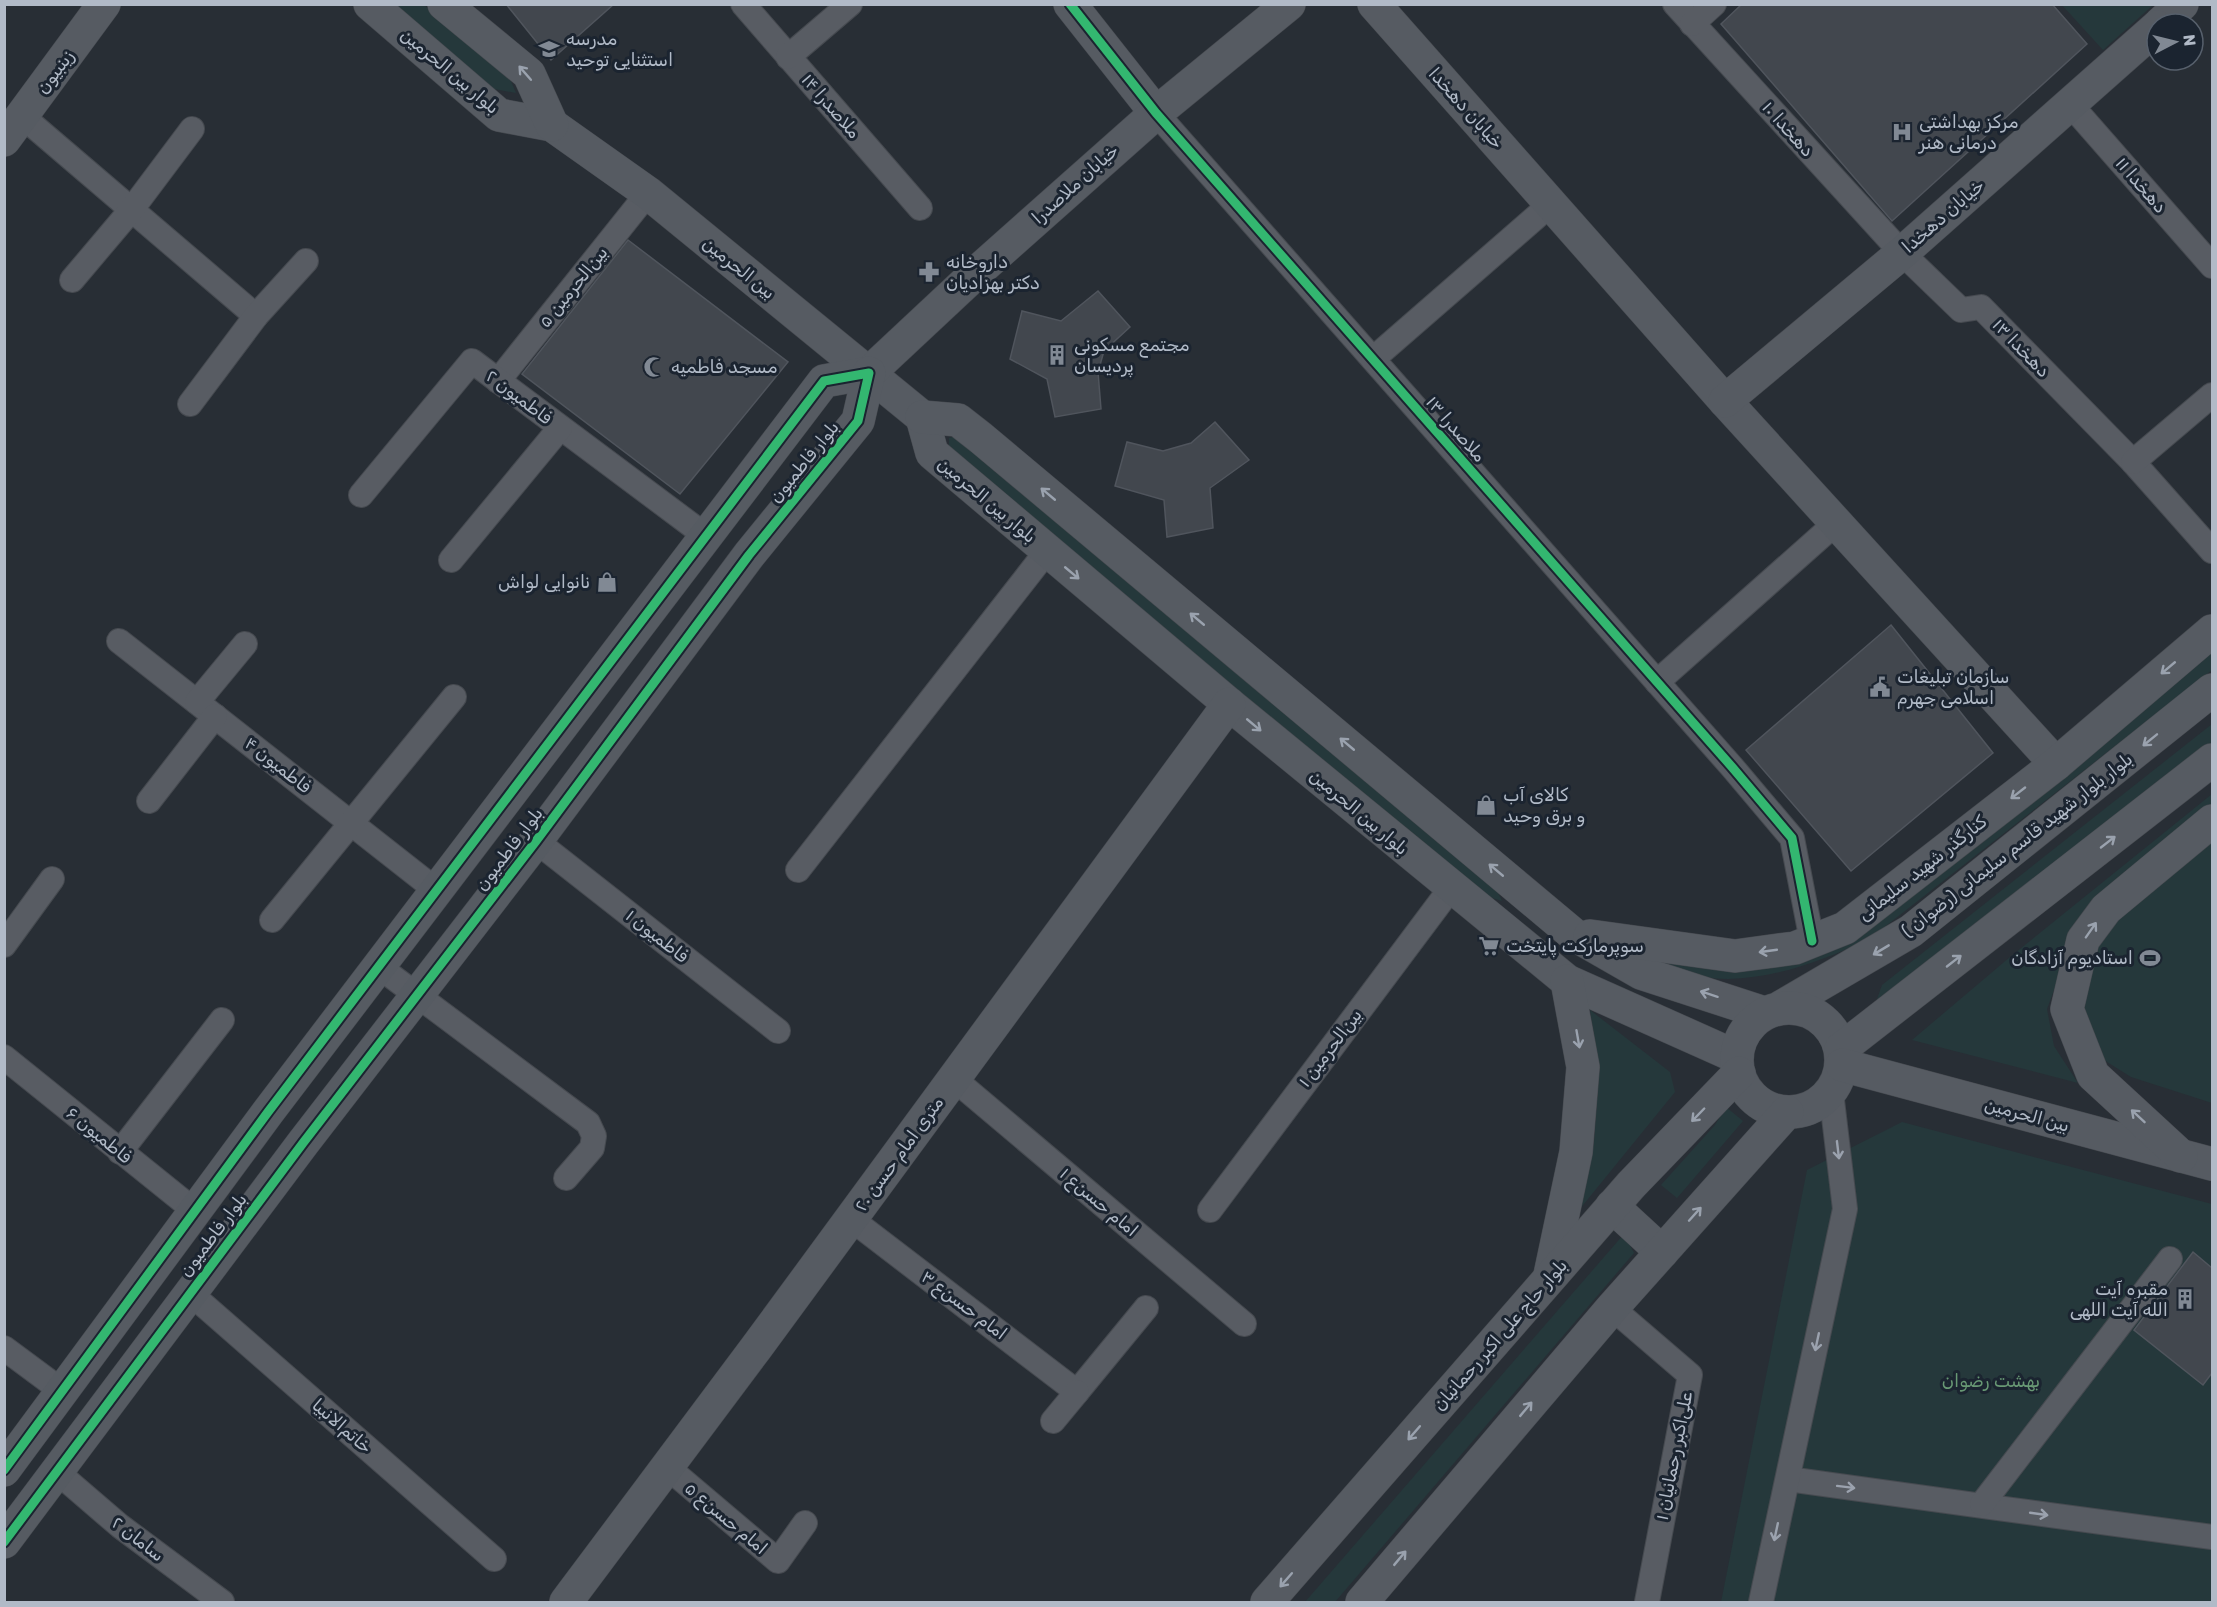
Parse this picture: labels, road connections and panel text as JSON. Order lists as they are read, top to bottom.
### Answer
{
  "streets": {
    "street": [
      "بلوار بین الحرمین",
      "زینبیون",
      "ملاصدرا ۱۴",
      "خیابان دهخدا",
      "دهخدا ۱۰",
      "خیابان ملاصدرا",
      "دهخدا ۱۱",
      "بین الحرمین",
      "بین‌الحرمین ۵",
      "دهخدا ۱۳",
      "فاطمیون ۲",
      "ملاصدرا ۱۳",
      "بلوار فاطمیون",
      "فاطمیون ۴",
      "بلوار بلوار شهید قاسم سلیمانی (رضوان )",
      "کنارگذر شهید سلیمانی",
      "فاطمیون ۱",
      "بین‌الحرمین ۱",
      "فاطمیون ۶",
      "۲۰ متری امام حسن",
      "امام حسن‌ع ۱",
      "امام حسن‌ع ۳",
      "بلوار حاج علی اکبر رحمانیان",
      "خاتم‌الانبیا",
      "علی‌اکبر رحمانیان ۱",
      "امام حسن‌ع ۵",
      "سامان ۲"
    ]
  },
  "crossings": [
    ["بلوار بین الحرمین", "بین الحرمین"],
    ["بلوار بین الحرمین", "بلوار بلوار شهید قاسم سلیمانی (رضوان )"],
    ["بلوار بین الحرمین", "بین‌الحرمین ۱"],
    ["بلوار بین الحرمین", "۲۰ متری امام حسن"],
    ["بلوار بین الحرمین", "بلوار حاج علی اکبر رحمانیان"],
    ["خیابان دهخدا", "دهخدا ۱۰"],
    ["خیابان دهخدا", "دهخدا ۱۱"],
    ["خیابان دهخدا", "دهخدا ۱۳"],
    ["خیابان دهخدا", "کنارگذر شهید سلیمانی"],
    ["دهخدا ۱۰", "دهخدا ۱۳"],
    ["خیابان ملاصدرا", "بین الحرمین"],
    ["خیابان ملاصدرا", "ملاصدرا ۱۳"],
    ["خیابان ملاصدرا", "بلوار فاطمیون"],
    ["بین الحرمین", "بین‌الحرمین ۵"],
    ["بین الحرمین", "بلوار فاطمیون"],
    ["بین الحرمین", "بلوار بلوار شهید قاسم سلیمانی (رضوان )"],
    ["بین الحرمین", "بلوار حاج علی اکبر رحمانیان"],
    ["بین‌الحرمین ۵", "فاطمیون ۲"],
    ["فاطمیون ۲", "بلوار فاطمیون"],
    ["ملاصدرا ۱۳", "کنارگذر شهید سلیمانی"],
    ["بلوار فاطمیون", "فاطمیون ۴"],
    ["بلوار فاطمیون", "فاطمیون ۱"],
    ["بلوار فاطمیون", "فاطمیون ۶"],
    ["بلوار فاطمیون", "خاتم‌الانبیا"],
    ["بلوار فاطمیون", "سامان ۲"],
    ["بلوار بلوار شهید قاسم سلیمانی (رضوان )", "بلوار حاج علی اکبر رحمانیان"],
    ["۲۰ متری امام حسن", "امام حسن‌ع ۱"],
    ["۲۰ متری امام حسن", "امام حسن‌ع ۳"],
    ["۲۰ متری امام حسن", "امام حسن‌ع ۵"]
  ],
  "parks": ["بهشت رضوان"],
  "places": {
    "school or university": ["مدرسه استثنایی توحید"],
    "hospital": ["مرکز بهداشتی درمانی هنر"],
    "pharmacy": ["داروخانه دکتر بهزادیان"],
    "building": ["مجتمع مسکونی پردیسان", "مقبره آیت الله آیت اللهی"],
    "mosque": ["مسجد فاطمیه"],
    "shop": ["نانوایی لواش", "کالای آب و برق وحید"],
    "public building": ["سازمان تبلیغات اسلامی جهرم"],
    "supermarket": ["سوپرمارکت پایتخت"],
    "sports": ["استادیوم آزادگان"]
  },
  "north": "right"
}
